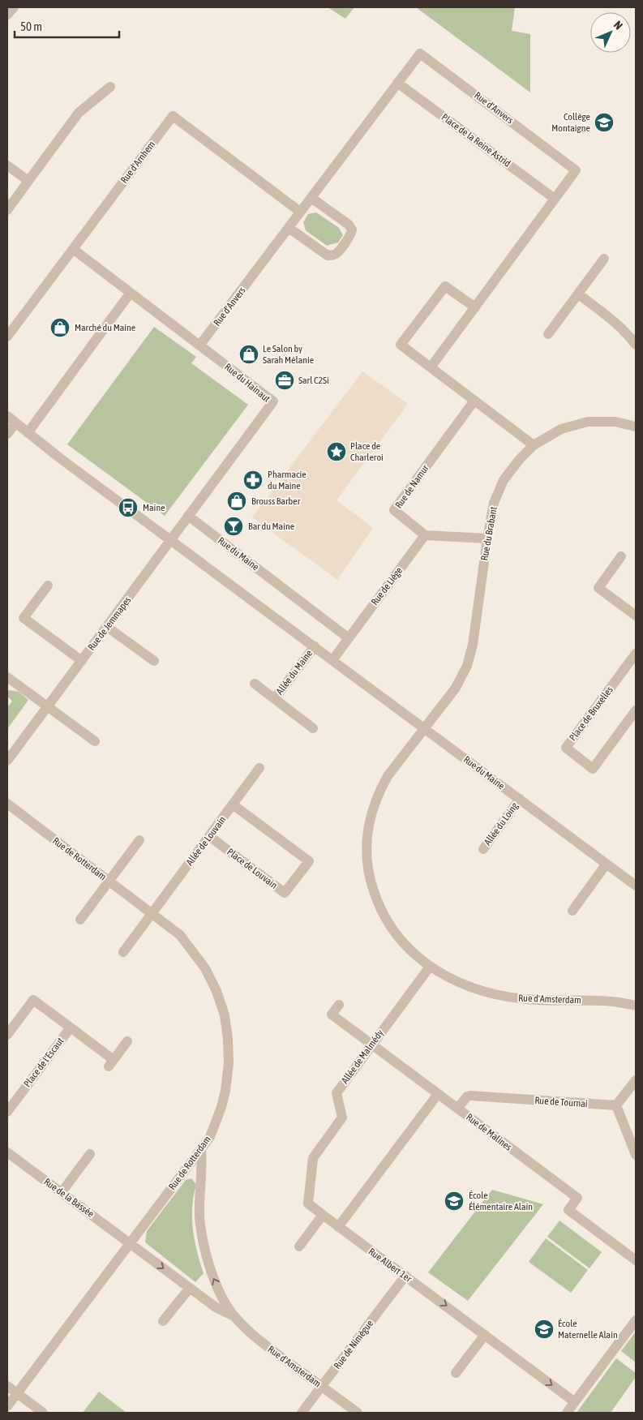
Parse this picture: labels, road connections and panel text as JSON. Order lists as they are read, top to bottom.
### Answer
{
  "streets": {
    "street": [
      "Rue d'Anvers",
      "Place de la Reine Astrid",
      "Rue d'Arnhem",
      "Rue du Hainaut",
      "Rue de Namur",
      "Rue du Brabant",
      "Rue du Maine",
      "Rue de Liège",
      "Rue de Jemmapes",
      "Allée du Maine",
      "Place de Bruxelles",
      "Allée du Loing",
      "Allée de Louvain",
      "Rue de Rotterdam",
      "Place de Louvain",
      "Rue d'Amsterdam",
      "Allée de Malmédy",
      "Place de l'Escaut",
      "Rue de Tournai",
      "Rue de Malines",
      "Rue de la Bassée",
      "Rue Albert 1er",
      "Rue de Nimègue"
    ]
  },
  "crossings": [
    ["Rue d'Anvers", "Place de la Reine Astrid"],
    ["Rue d'Anvers", "Rue d'Arnhem"],
    ["Rue d'Anvers", "Rue du Hainaut"],
    ["Rue d'Arnhem", "Rue du Hainaut"],
    ["Rue du Hainaut", "Rue du Maine"],
    ["Rue de Namur", "Rue de Liège"],
    ["Rue du Brabant", "Rue du Maine"],
    ["Rue du Brabant", "Rue d'Amsterdam"],
    ["Rue du Maine", "Rue de Liège"],
    ["Rue du Maine", "Rue de Jemmapes"],
    ["Rue du Maine", "Allée du Maine"],
    ["Rue du Maine", "Allée du Loing"],
    ["Rue du Maine", "Rue d'Amsterdam"],
    ["Allée de Louvain", "Rue de Rotterdam"],
    ["Allée de Louvain", "Place de Louvain"],
    ["Rue de Rotterdam", "Rue d'Amsterdam"],
    ["Rue de Rotterdam", "Rue de la Bassée"],
    ["Rue d'Amsterdam", "Allée de Malmédy"],
    ["Rue d'Amsterdam", "Rue de la Bassée"],
    ["Rue d'Amsterdam", "Rue de Nimègue"],
    ["Allée de Malmédy", "Rue de Malines"],
    ["Allée de Malmédy", "Rue Albert 1er"],
    ["Rue de Tournai", "Rue de Malines"],
    ["Rue Albert 1er", "Rue de Nimègue"]
  ],
  "one_way": ["Rue Albert 1er"],
  "places": {
    "school or university": ["Collège Montaigne", "École Élémentaire Alain", "École Maternelle Alain"],
    "shop": ["Marché du Maine", "Le Salon by Sarah Mélanie", "Brouss Barber"],
    "office": ["Sarl C2Si"],
    "place": ["Place de Charleroi"],
    "pharmacy": ["Pharmacie du Maine"],
    "bus stop": ["Maine"],
    "bar": ["Bar du Maine"]
  },
  "scale_bar": "50 m",
  "north": "top right"
}
